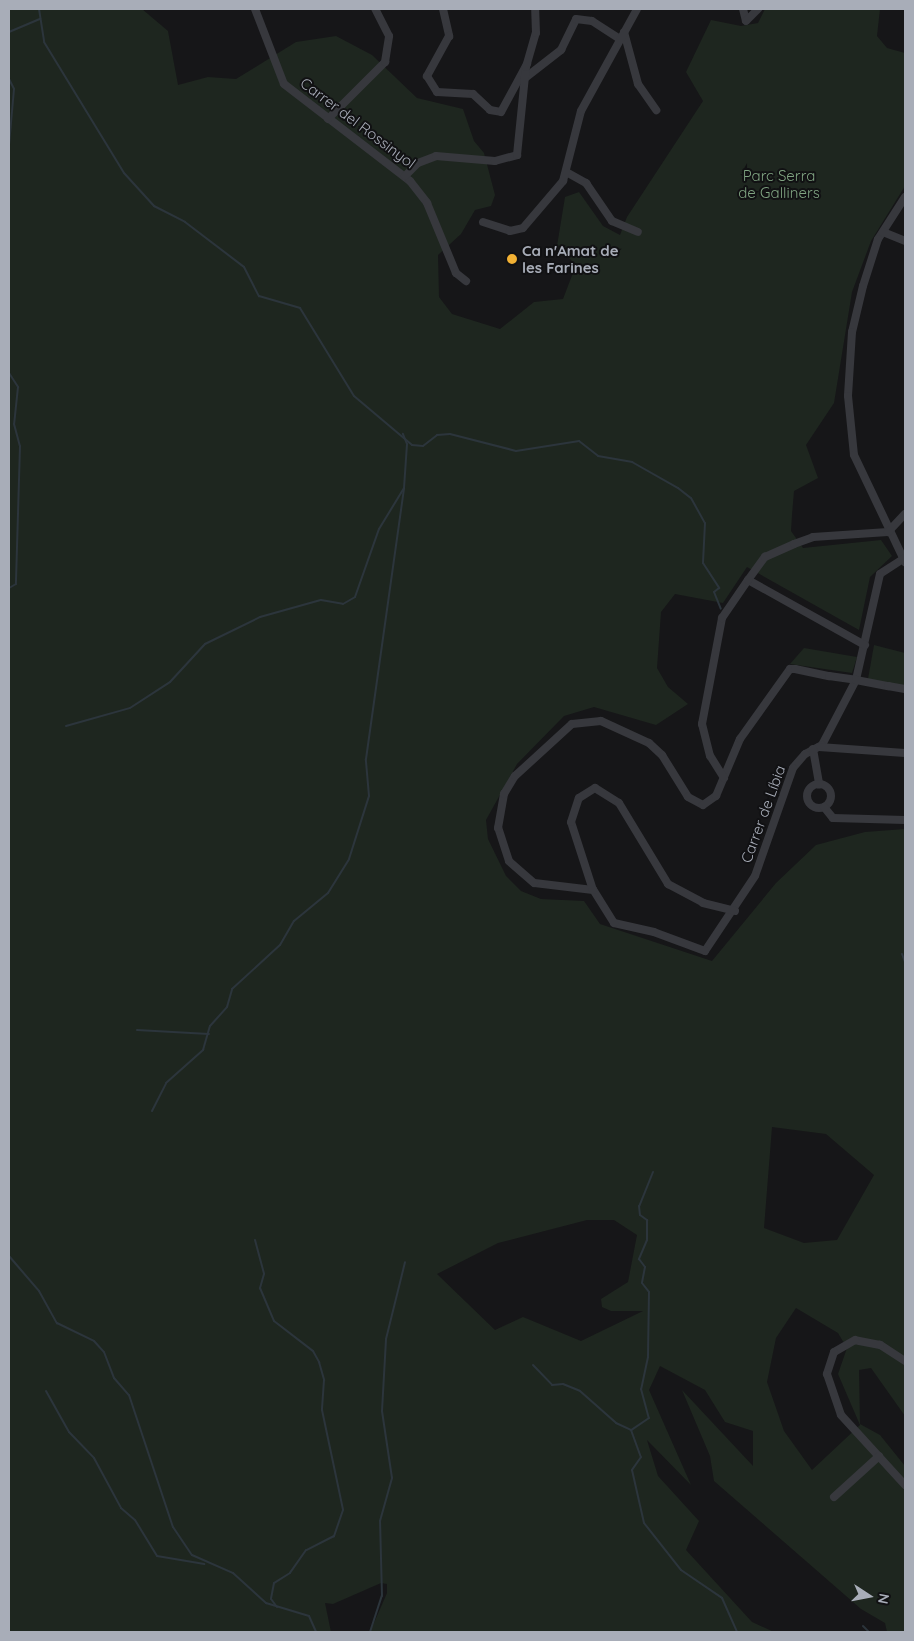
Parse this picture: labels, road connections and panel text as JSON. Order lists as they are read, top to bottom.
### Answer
{
  "streets": {
    "street": ["Carrer del Rossinyol", "Carrer de Líbia"]
  },
  "parks": ["Parc Serra de Galliners"],
  "places": ["Ca n'Amat de les Farines"],
  "north": "right"
}
